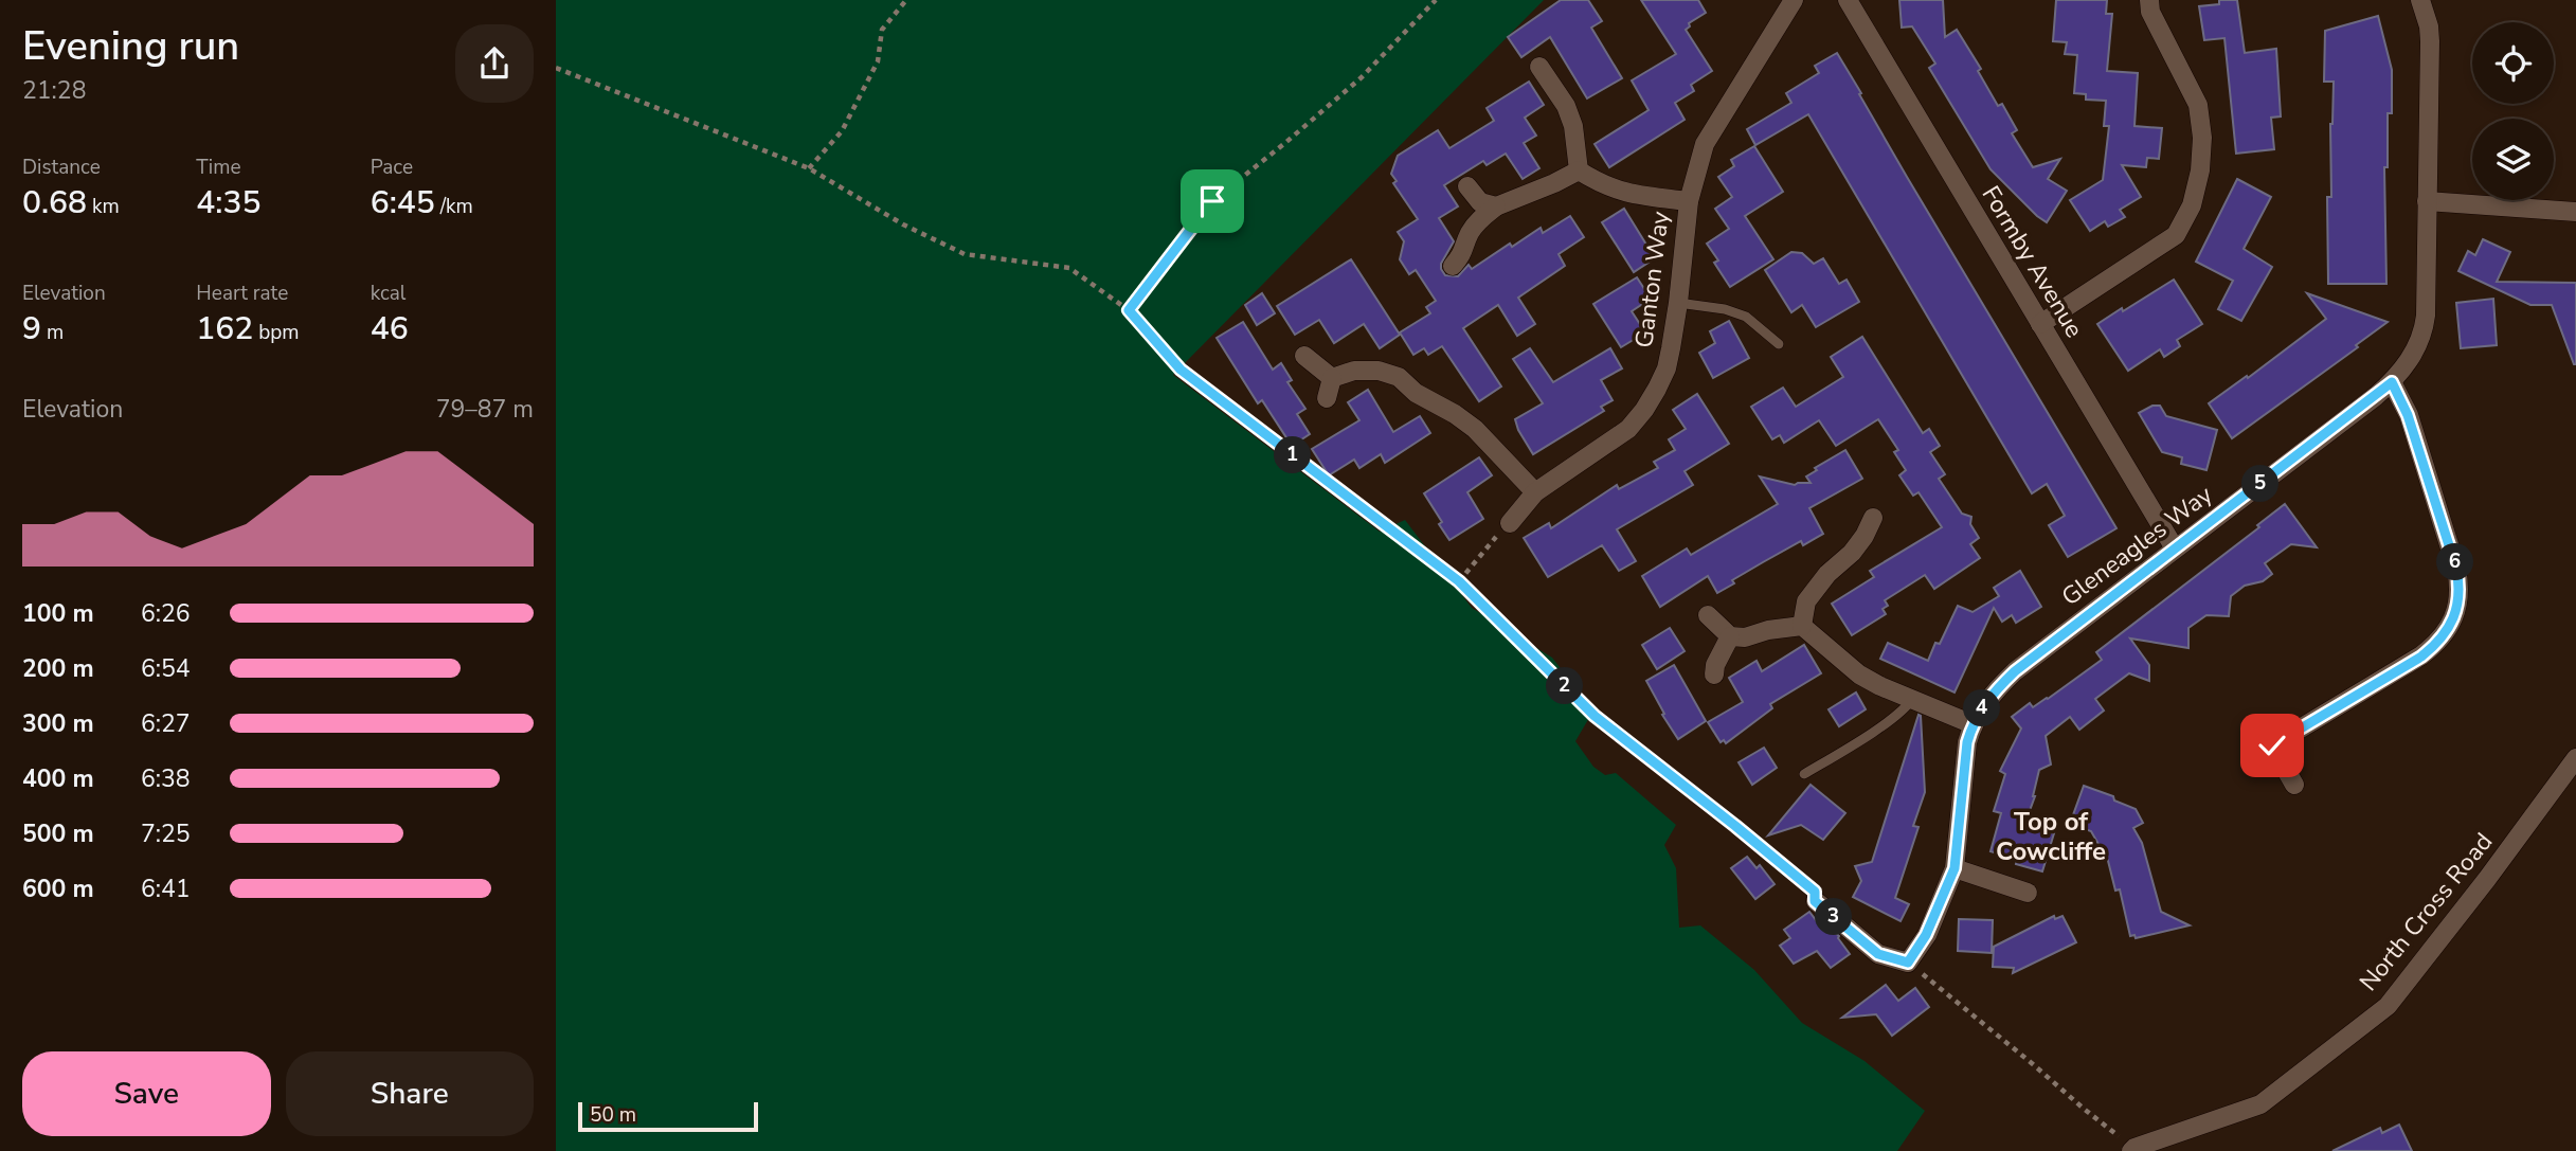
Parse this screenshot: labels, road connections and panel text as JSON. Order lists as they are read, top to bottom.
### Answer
{
  "streets": {
    "street": [
      "Formby Avenue",
      "Ganton Way",
      "Gleneagles Way",
      "North Cross Road"
    ]
  },
  "crossings": [
    ["Formby Avenue", "Gleneagles Way"]
  ],
  "districts": ["Top of Cowcliffe"],
  "scale_bar": "50 m",
  "page": {
    "heading": ["Evening run", "21:28"],
    "stats": [
      ["Distance", "0.68 km"],
      ["Time", "4:35"],
      ["Pace", "6:45 /km"],
      ["Elevation", "9 m"],
      ["Heart rate", "162 bpm"],
      ["kcal", "46"]
    ],
    "chart": ["Elevation", "79–87 m"],
    "pins": [
      "1",
      "5",
      "6",
      "2",
      "4",
      "3"
    ],
    "list": [
      {
        "name": "100 m",
        "note": "6:26"
      },
      {
        "name": "200 m",
        "note": "6:54"
      },
      {
        "name": "300 m",
        "note": "6:27"
      },
      {
        "name": "400 m",
        "note": "6:38"
      },
      {
        "name": "500 m",
        "note": "7:25"
      },
      {
        "name": "600 m",
        "note": "6:41"
      }
    ],
    "buttons": ["Save", "Share"],
    "scale": "50 m"
  }
}
